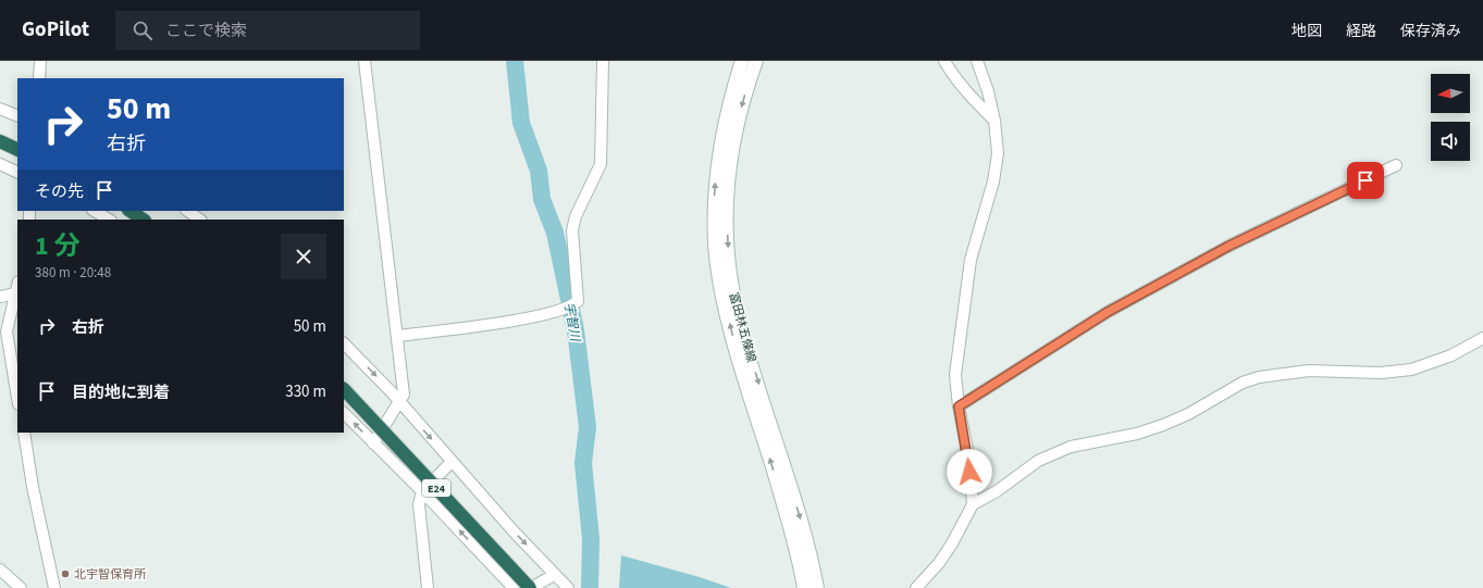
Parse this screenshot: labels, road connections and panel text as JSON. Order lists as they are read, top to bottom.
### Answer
{
  "streets": {
    "highway": ["E24"],
    "main road": ["富田林五條線"]
  },
  "water": ["宇智川"],
  "places": ["北宇智保育所"],
  "north": "left",
  "page": {
    "header": "GoPilot",
    "search": "ここで検索",
    "nav": ["地図", "経路", "保存済み"],
    "turn": ["50 m", "右折"],
    "then": "その先",
    "heading": ["1 分", "380 m · 20:48"],
    "list": [
      {
        "name": "右折",
        "value": "50 m"
      },
      {
        "name": "目的地に到着",
        "value": "330 m"
      }
    ]
  }
}
